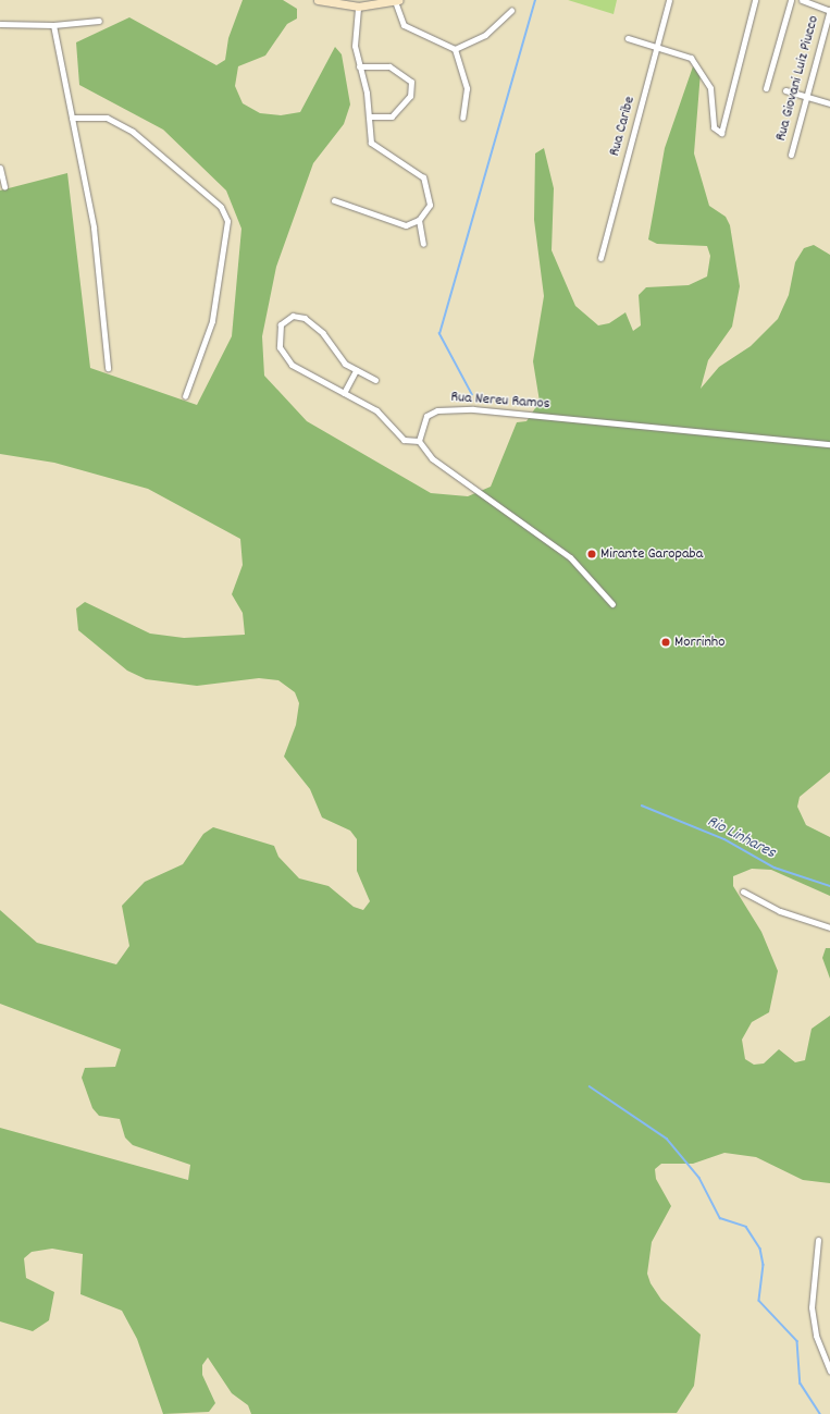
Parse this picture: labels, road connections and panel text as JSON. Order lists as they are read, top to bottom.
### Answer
{
  "streets": {
    "street": ["Rua Giovani Luiz Piucco", "Rua Caribe", "Rua Nereu Ramos"]
  },
  "water": ["Rio Linhares"],
  "places": ["Mirante Garopaba", "Morrinho"]
}
